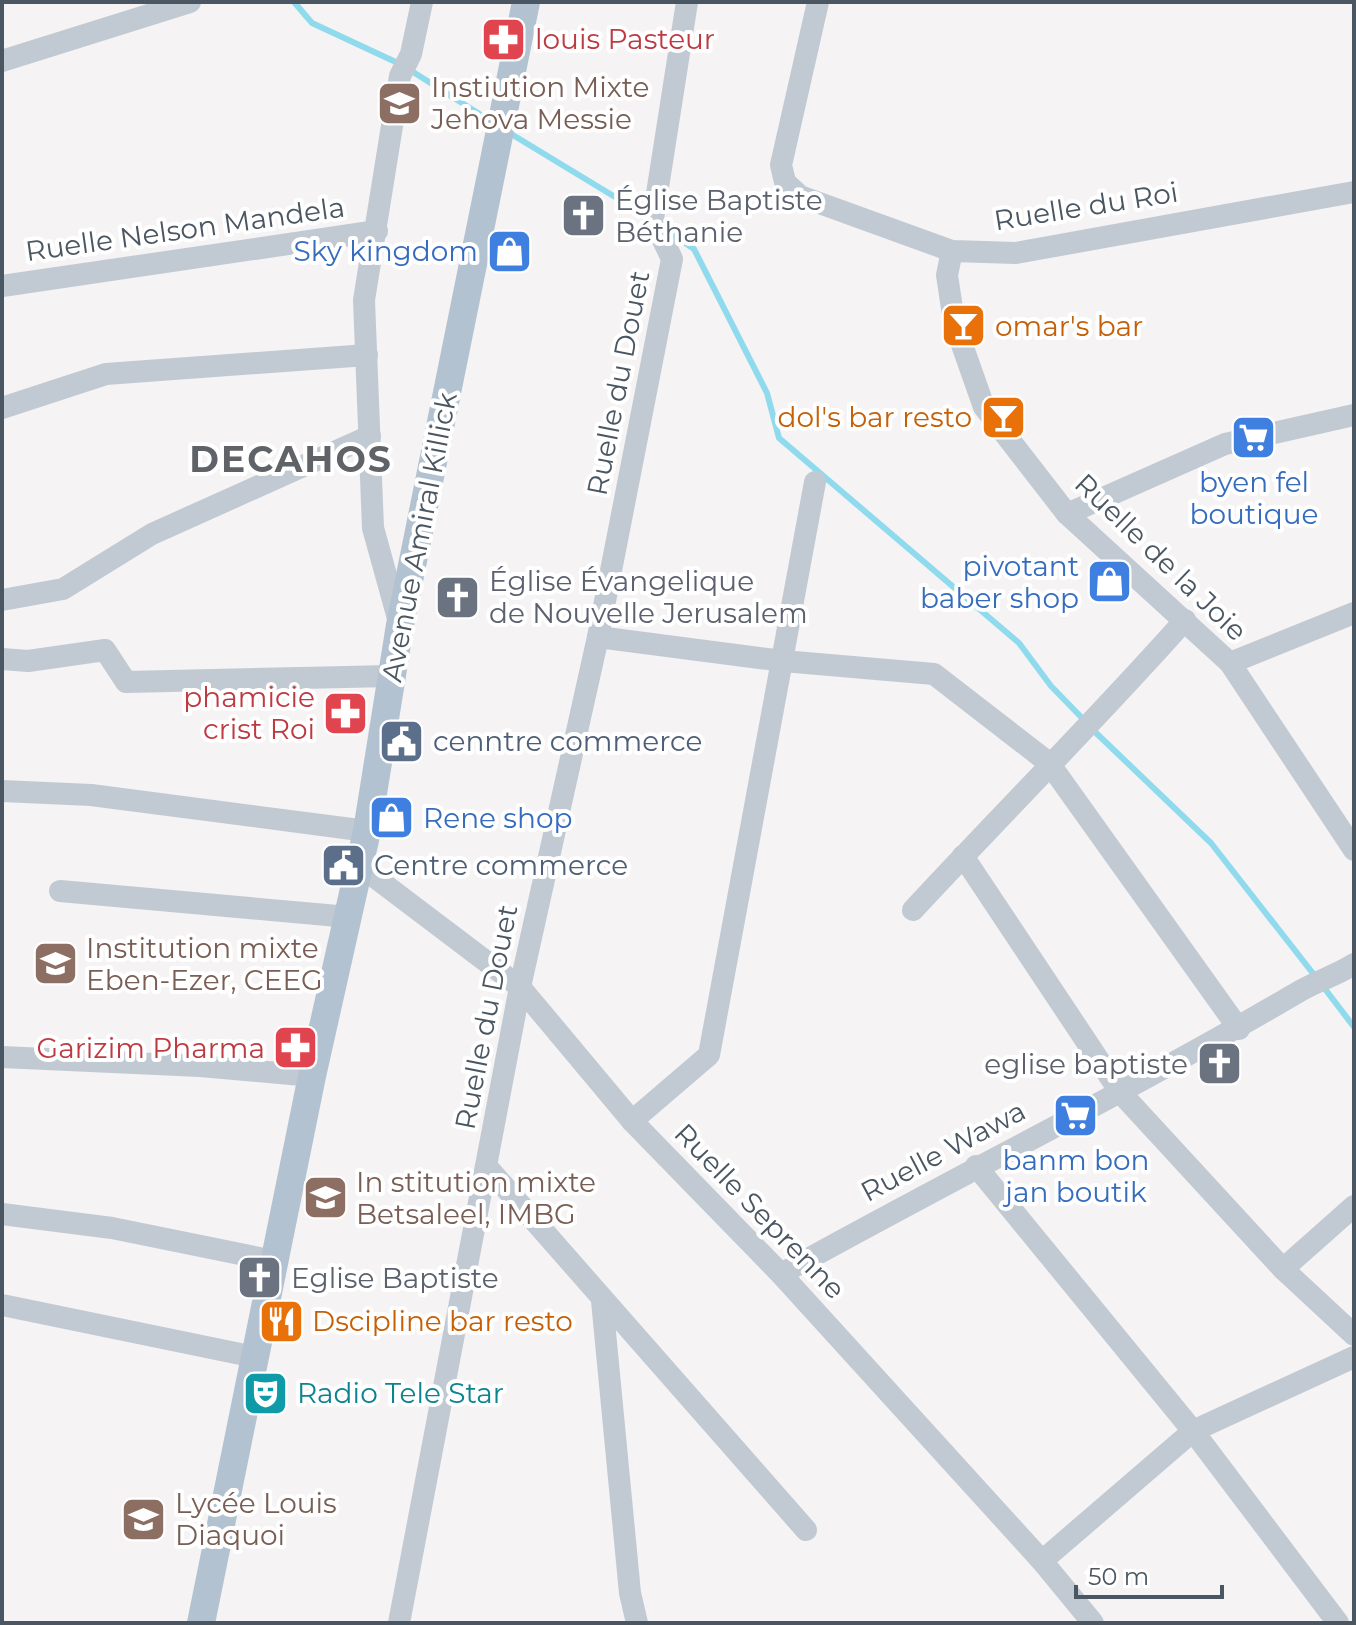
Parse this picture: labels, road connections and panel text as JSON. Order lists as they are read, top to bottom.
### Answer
{
  "streets": {
    "main road": ["Avenue Amiral Killick"],
    "street": [
      "Ruelle du Roi",
      "Ruelle Nelson Mandela",
      "Ruelle du Douet",
      "Ruelle de la Joie",
      "Ruelle Wawa",
      "Ruelle Seprenne"
    ]
  },
  "crossings": [
    ["Ruelle du Roi", "Ruelle de la Joie"],
    ["Ruelle du Douet", "Ruelle Seprenne"],
    ["Avenue Amiral Killick", "Ruelle Seprenne"],
    ["Ruelle Wawa", "Ruelle Seprenne"]
  ],
  "districts": ["DECAHOS"],
  "places": {
    "pharmacy": ["louis Pasteur", "phamicie crist Roi", "Garizim Pharma"],
    "school or university": [
      "Instiution Mixte Jehova Messie",
      "Institution mixte Eben-Ezer, CEEG",
      "In stitution mixte Betsaleel, IMBG",
      "Lycée Louis Diaquoi"
    ],
    "church": [
      "Église Baptiste Béthanie",
      "Église Évangelique de Nouvelle Jerusalem",
      "eglise baptiste",
      "Eglise Baptiste"
    ],
    "shop": ["Sky kingdom", "pivotant baber shop", "Rene shop"],
    "bar": ["omar's bar", "dol's bar resto"],
    "supermarket": ["byen fel boutique", "banm bon jan boutik"],
    "public building": ["cenntre commerce", "Centre commerce"],
    "restaurant": ["Dscipline bar resto"],
    "theatre": ["Radio Tele Star"]
  },
  "scale_bar": "50 m"
}
